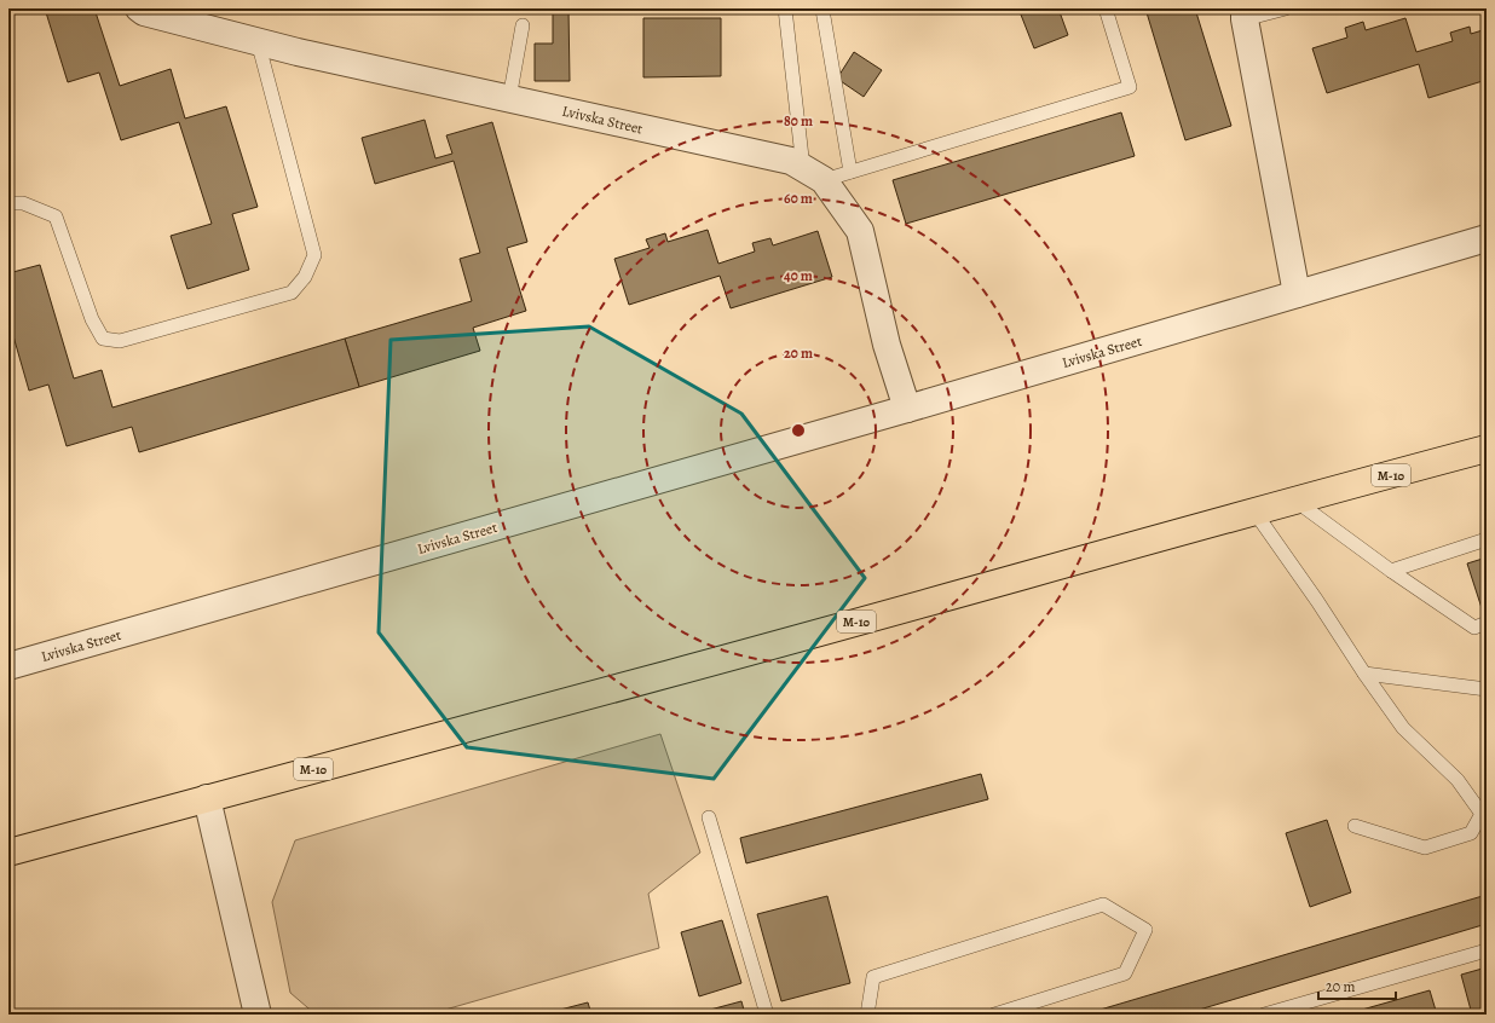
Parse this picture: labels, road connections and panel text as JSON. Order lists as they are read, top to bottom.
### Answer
{
  "streets": {
    "highway": ["М-10"],
    "street": ["Lvivska Street"]
  },
  "scale_bar": "20 m",
  "rings": [
    "80 m",
    "60 m",
    "40 m",
    "20 m"
  ]
}
